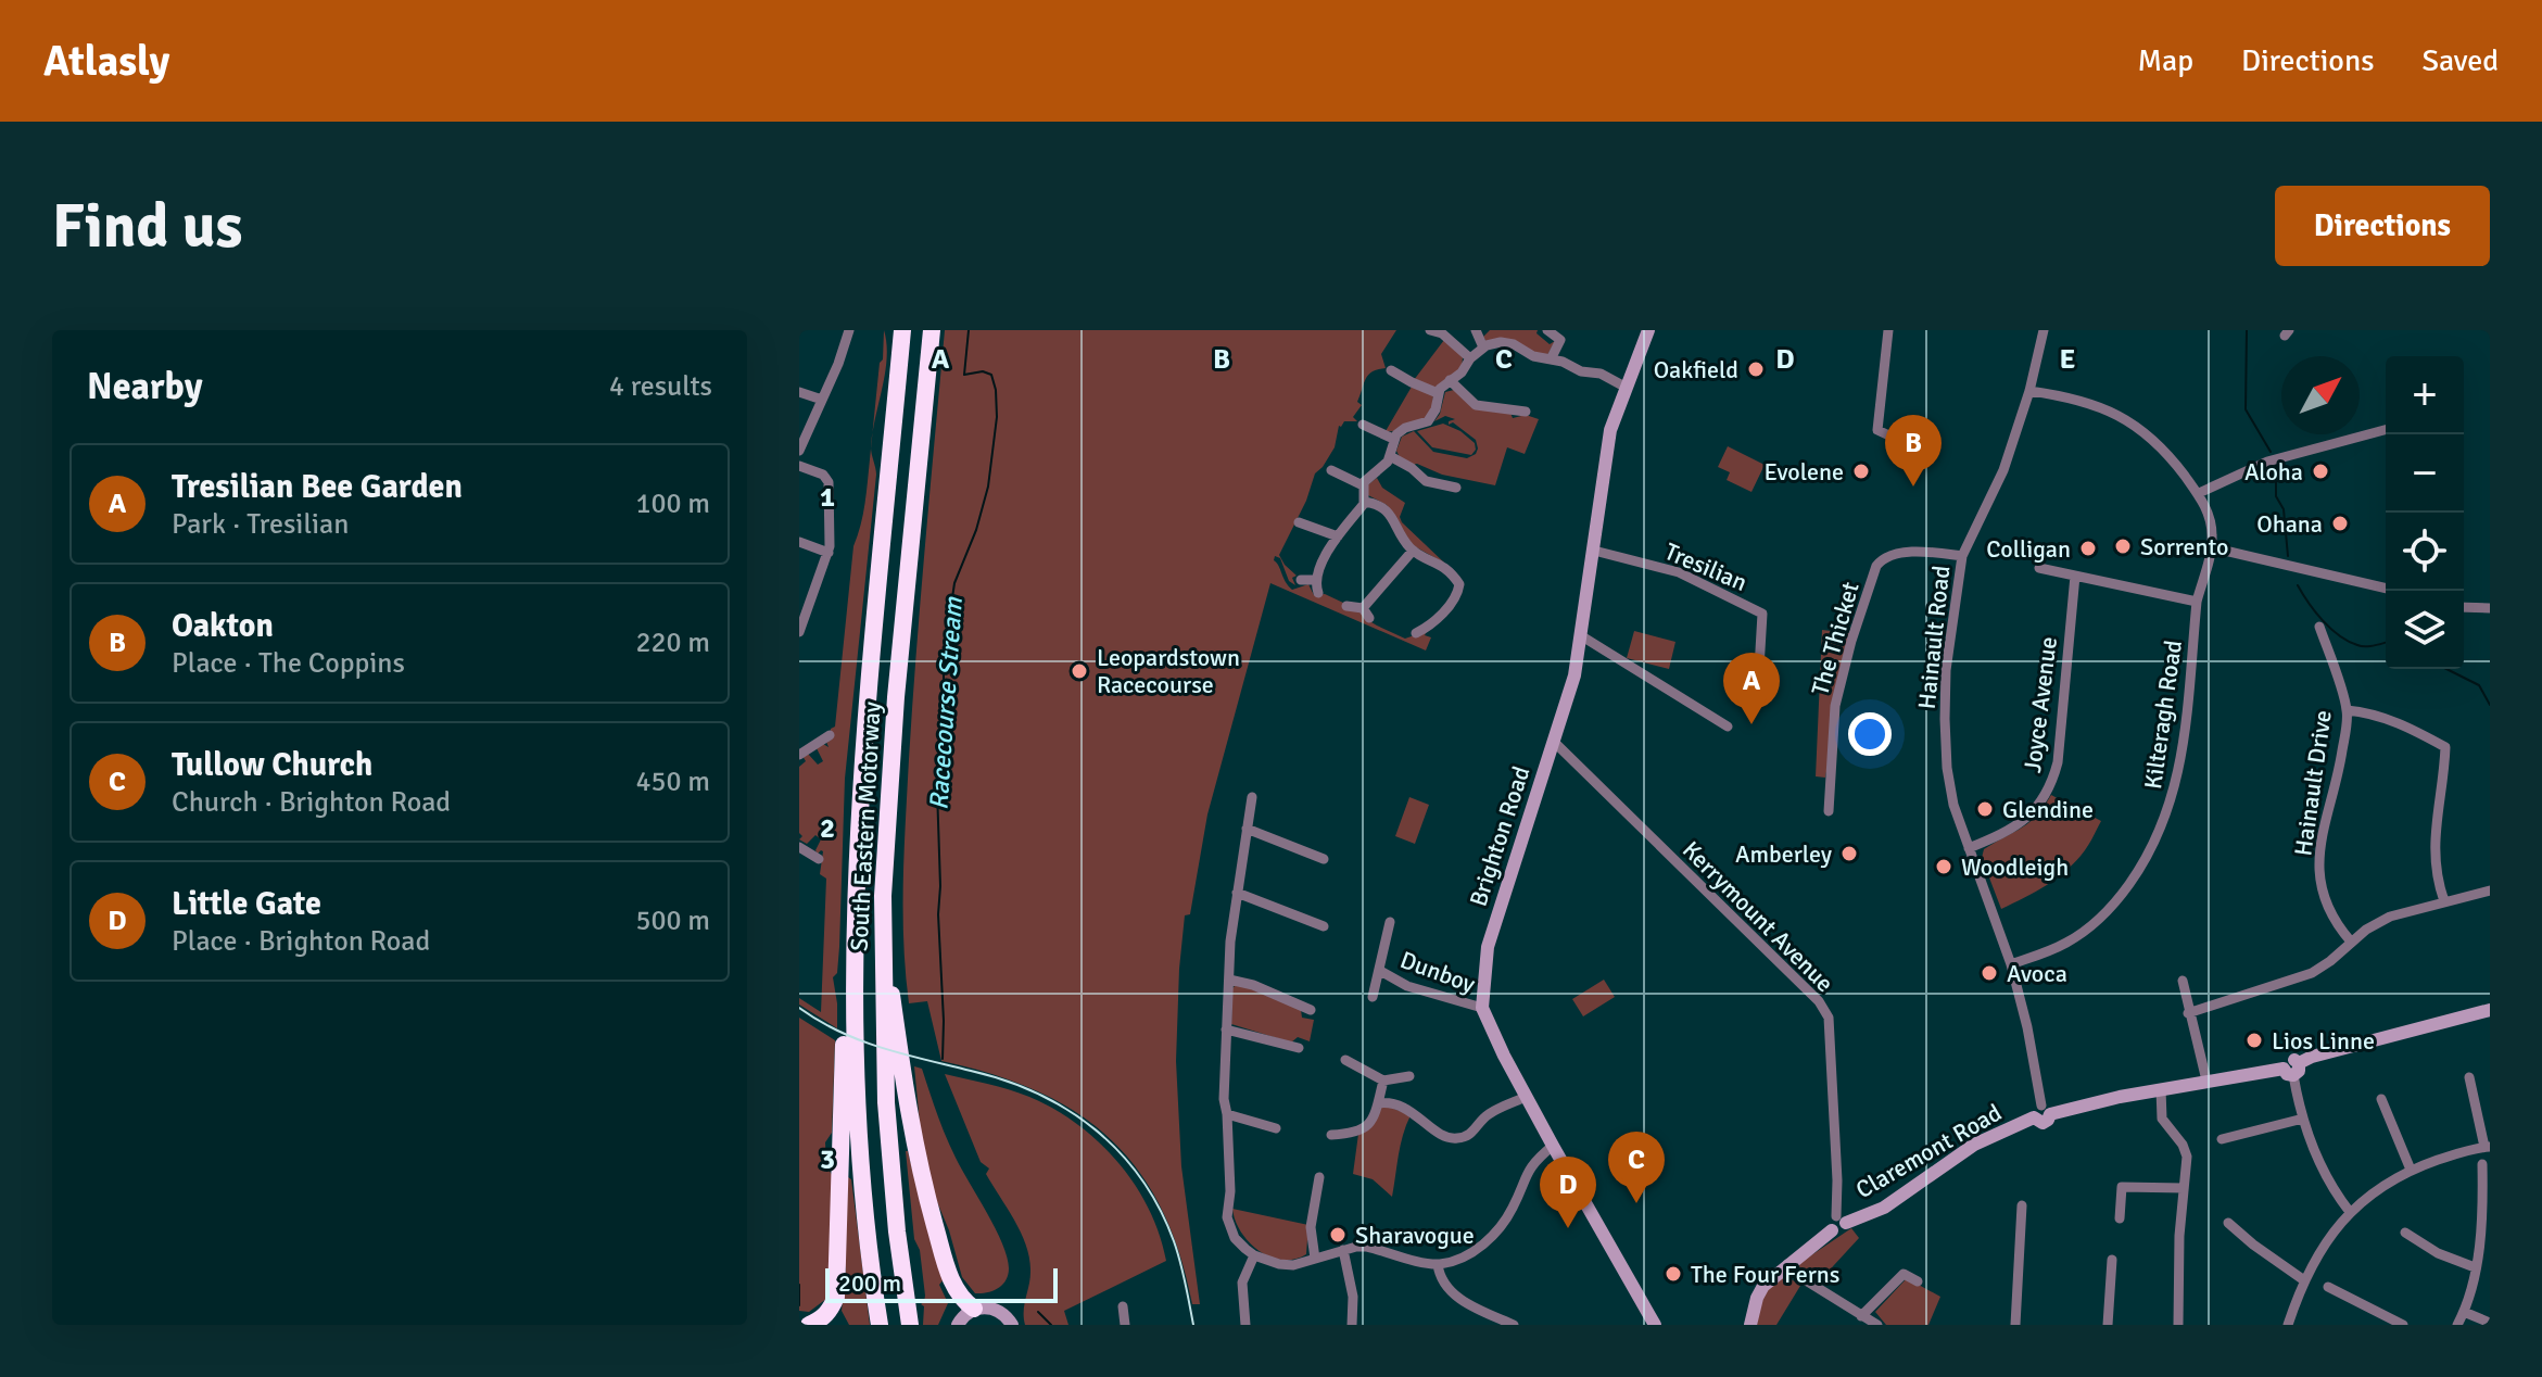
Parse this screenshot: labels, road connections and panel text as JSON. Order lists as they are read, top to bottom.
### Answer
{
  "streets": {
    "highway": ["South Eastern Motorway"],
    "street": [
      "Tresilian",
      "Hainault Road",
      "The Thicket",
      "Joyce Avenue",
      "Kilteragh Road",
      "Hainault Drive",
      "Brighton Road",
      "Kerrymount Avenue",
      "Dunboy",
      "Claremont Road"
    ]
  },
  "crossings": [
    ["Tresilian", "Brighton Road"],
    ["Hainault Road", "The Thicket"],
    ["Hainault Road", "Joyce Avenue"],
    ["Hainault Road", "Kilteragh Road"],
    ["Hainault Road", "Claremont Road"],
    ["Brighton Road", "Kerrymount Avenue"],
    ["Brighton Road", "Dunboy"],
    ["Kerrymount Avenue", "Claremont Road"]
  ],
  "water": ["Racecourse Stream"],
  "places": [
    "Oakfield",
    "Evolene",
    "Aloha",
    "Ohana",
    "Sorrento",
    "Colligan",
    "Leopardstown Racecourse",
    "Glendine",
    "Amberley",
    "Woodleigh",
    "Avoca",
    "Lios Linne",
    "Sharavogue",
    "The Four Ferns"
  ],
  "scale_bar": "200 m",
  "north": "top right",
  "page": {
    "header": "Atlasly",
    "nav": ["Map", "Directions", "Saved"],
    "buttons": "Directions",
    "title": "Find us",
    "heading": ["Nearby", "4 results"],
    "map_buttons": ["+", "−"],
    "pins": [
      "B",
      "A",
      "C",
      "D"
    ],
    "list": [
      {
        "mark": "A",
        "name": "Tresilian Bee Garden",
        "note": "Park · Tresilian",
        "value": "100 m"
      },
      {
        "mark": "B",
        "name": "Oakton",
        "note": "Place · The Coppins",
        "value": "220 m"
      },
      {
        "mark": "C",
        "name": "Tullow Church",
        "note": "Church · Brighton Road",
        "value": "450 m"
      },
      {
        "mark": "D",
        "name": "Little Gate",
        "note": "Place · Brighton Road",
        "value": "500 m"
      }
    ],
    "scale": "200 m"
  },
  "grid": {
    "columns": [
      "A",
      "B",
      "C",
      "D",
      "E"
    ],
    "rows": ["1", "2", "3"]
  }
}
